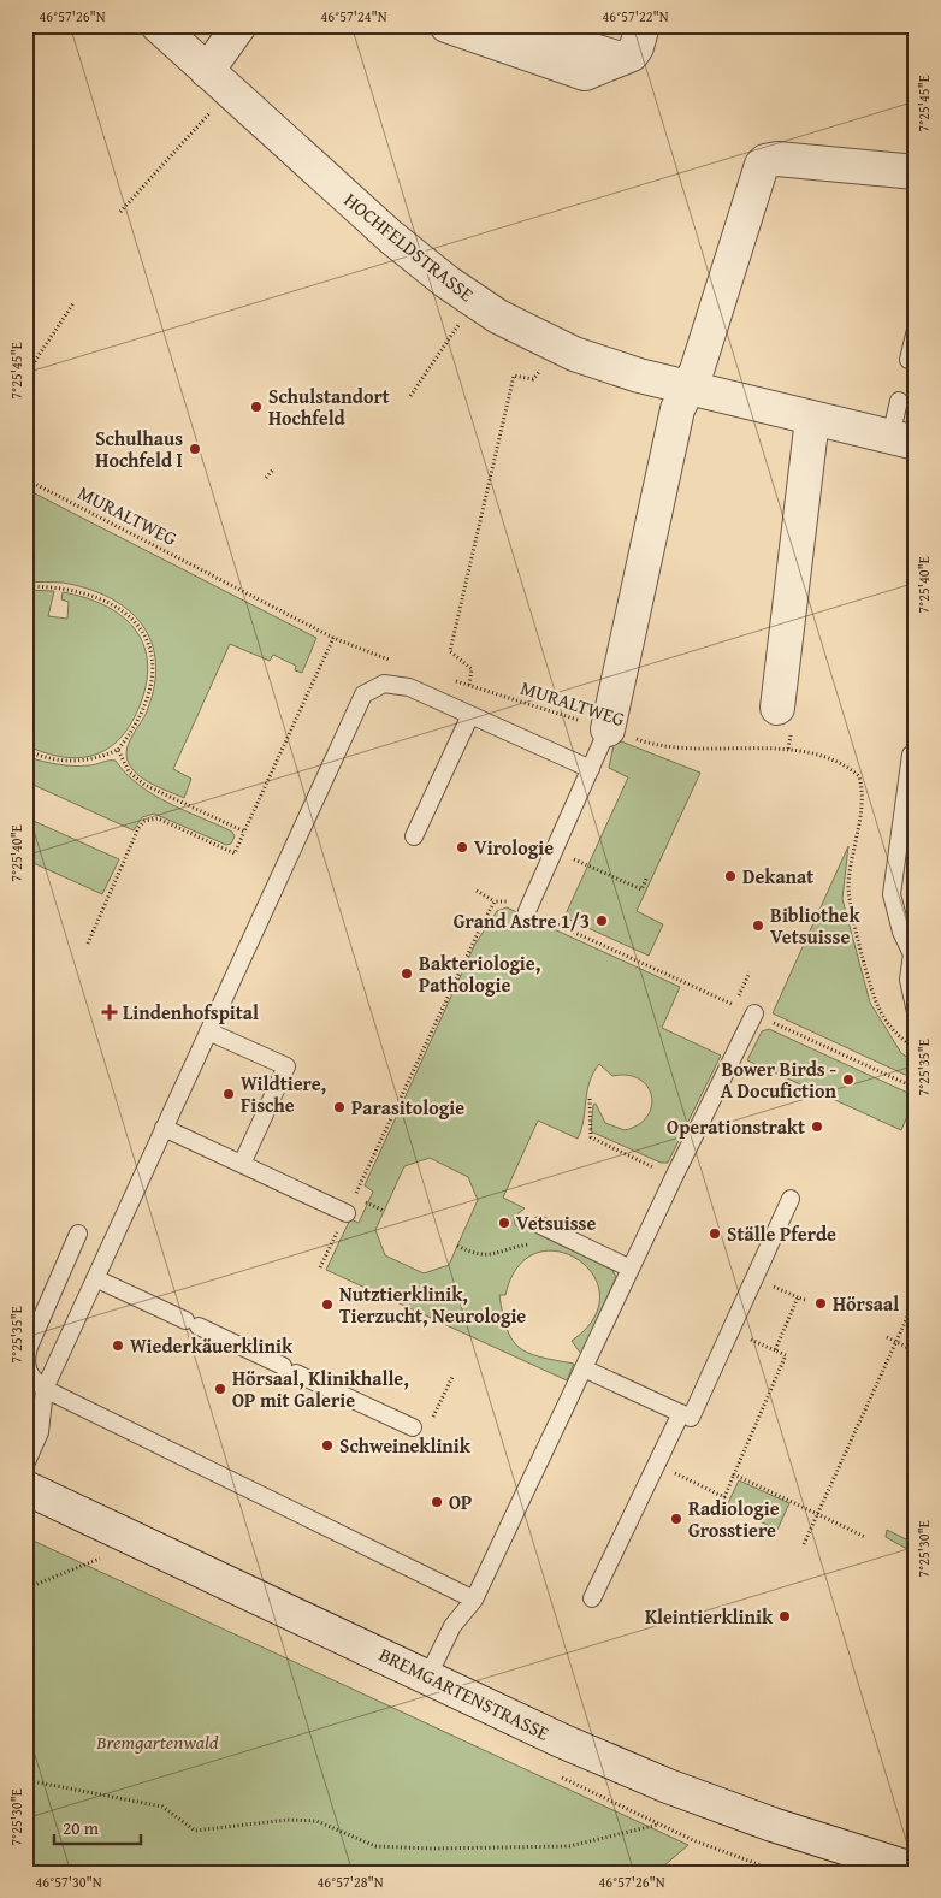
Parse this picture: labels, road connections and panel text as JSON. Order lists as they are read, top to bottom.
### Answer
{
  "streets": {
    "street": ["HOCHFELDSTRASSE", "BREMGARTENSTRASSE"],
    "path": ["MURALTWEG"]
  },
  "parks": ["Bremgartenwald"],
  "places": {
    "other": [
      "Schulstandort Hochfeld",
      "Schulhaus Hochfeld I",
      "Virologie",
      "Dekanat",
      "Grand Astre 1/3",
      "Bibliothek Vetsuisse",
      "Bakteriologie, Pathologie",
      "Bower Birds - A Docufiction",
      "Wildtiere, Fische",
      "Parasitologie",
      "Operationstrakt",
      "Vetsuisse",
      "Ställe Pferde",
      "Hörsaal",
      "Nutztierklinik, Tierzucht, Neurologie",
      "Wiederkäuerklinik",
      "Hörsaal, Klinikhalle, OP mit Galerie",
      "Schweineklinik",
      "OP",
      "Radiologie Grosstiere",
      "Kleintierklinik"
    ],
    "health": ["Lindenhofspital"]
  },
  "scale_bar": "20 m",
  "coordinates": [
    "46°57'26\"N",
    "46°57'24\"N",
    "46°57'22\"N",
    "7°25'45\"E",
    "7°25'40\"E",
    "7°25'35\"E",
    "7°25'30\"E",
    "46°57'30\"N",
    "46°57'28\"N"
  ]
}
